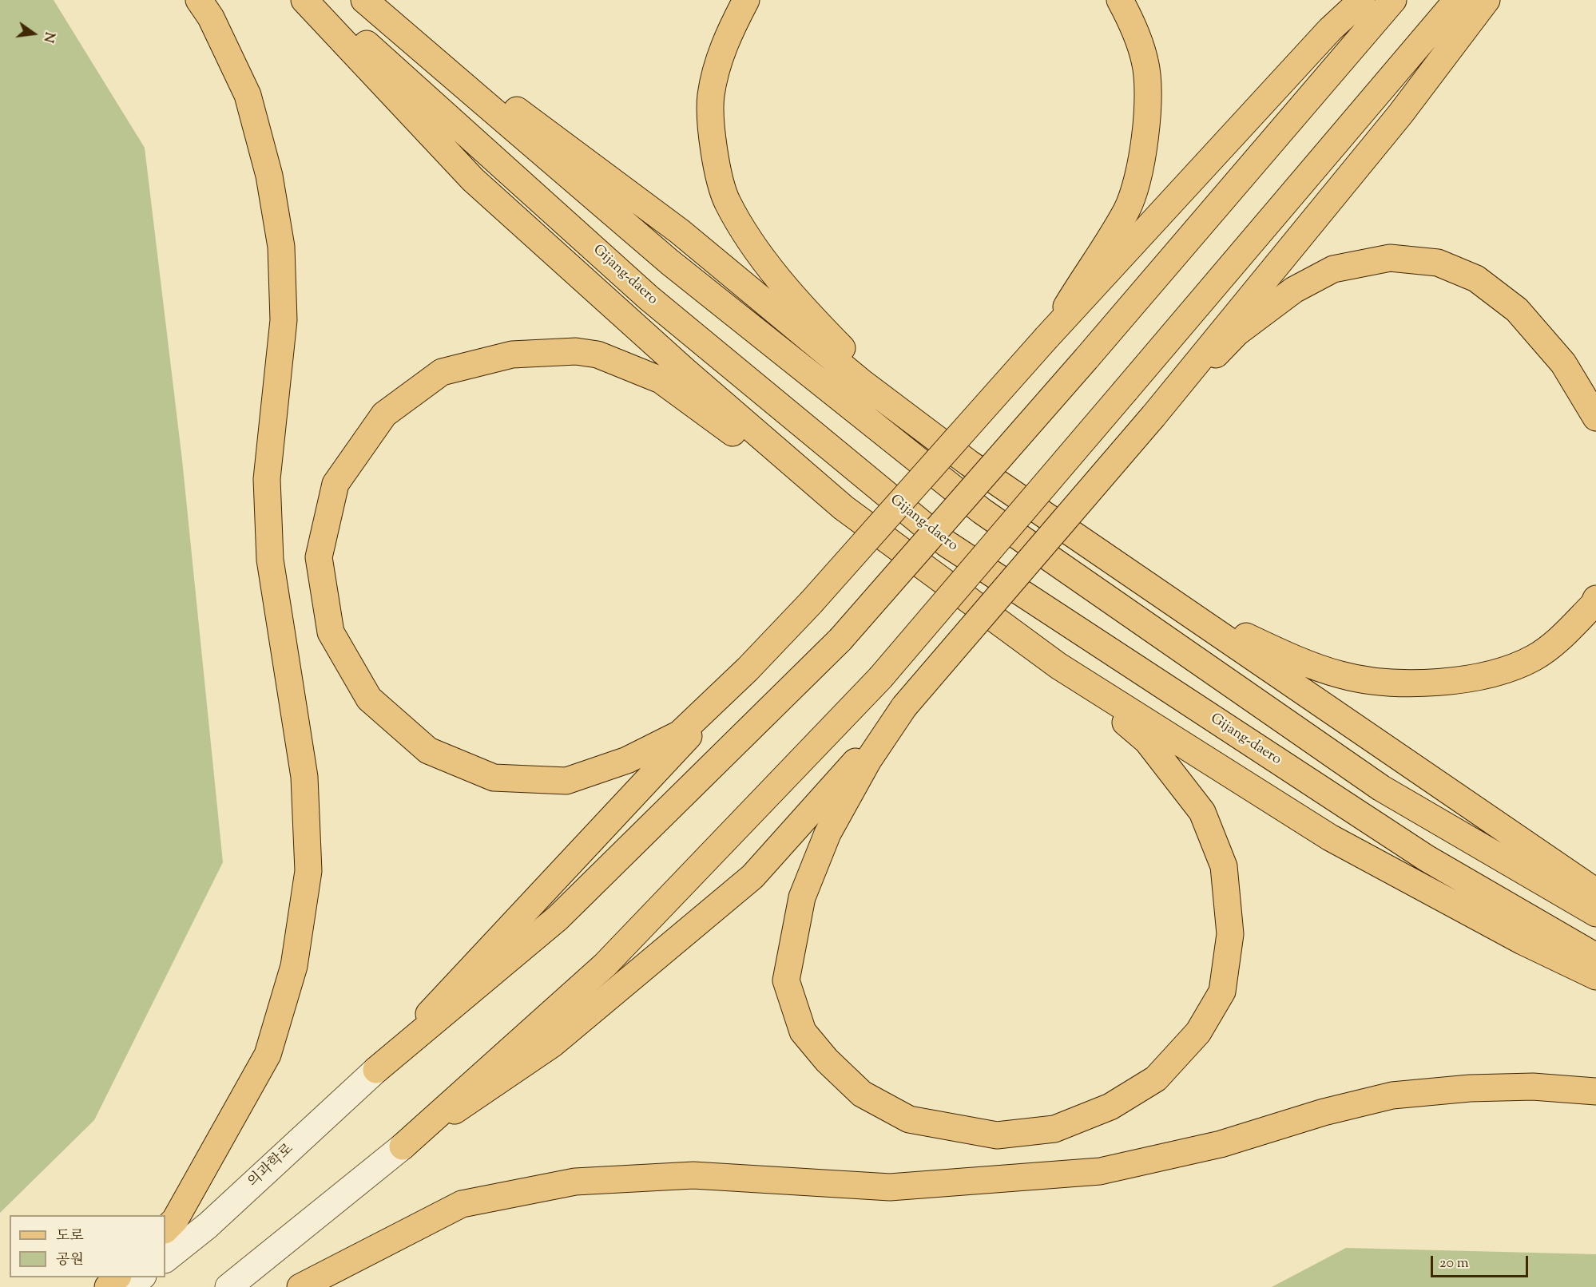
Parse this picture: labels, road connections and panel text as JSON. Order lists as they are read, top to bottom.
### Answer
{
  "streets": {
    "main road": ["Gijang-daero"],
    "street": ["의과학로"]
  },
  "legend": ["도로", "공원"],
  "scale_bar": "20 m",
  "north": "right"
}
